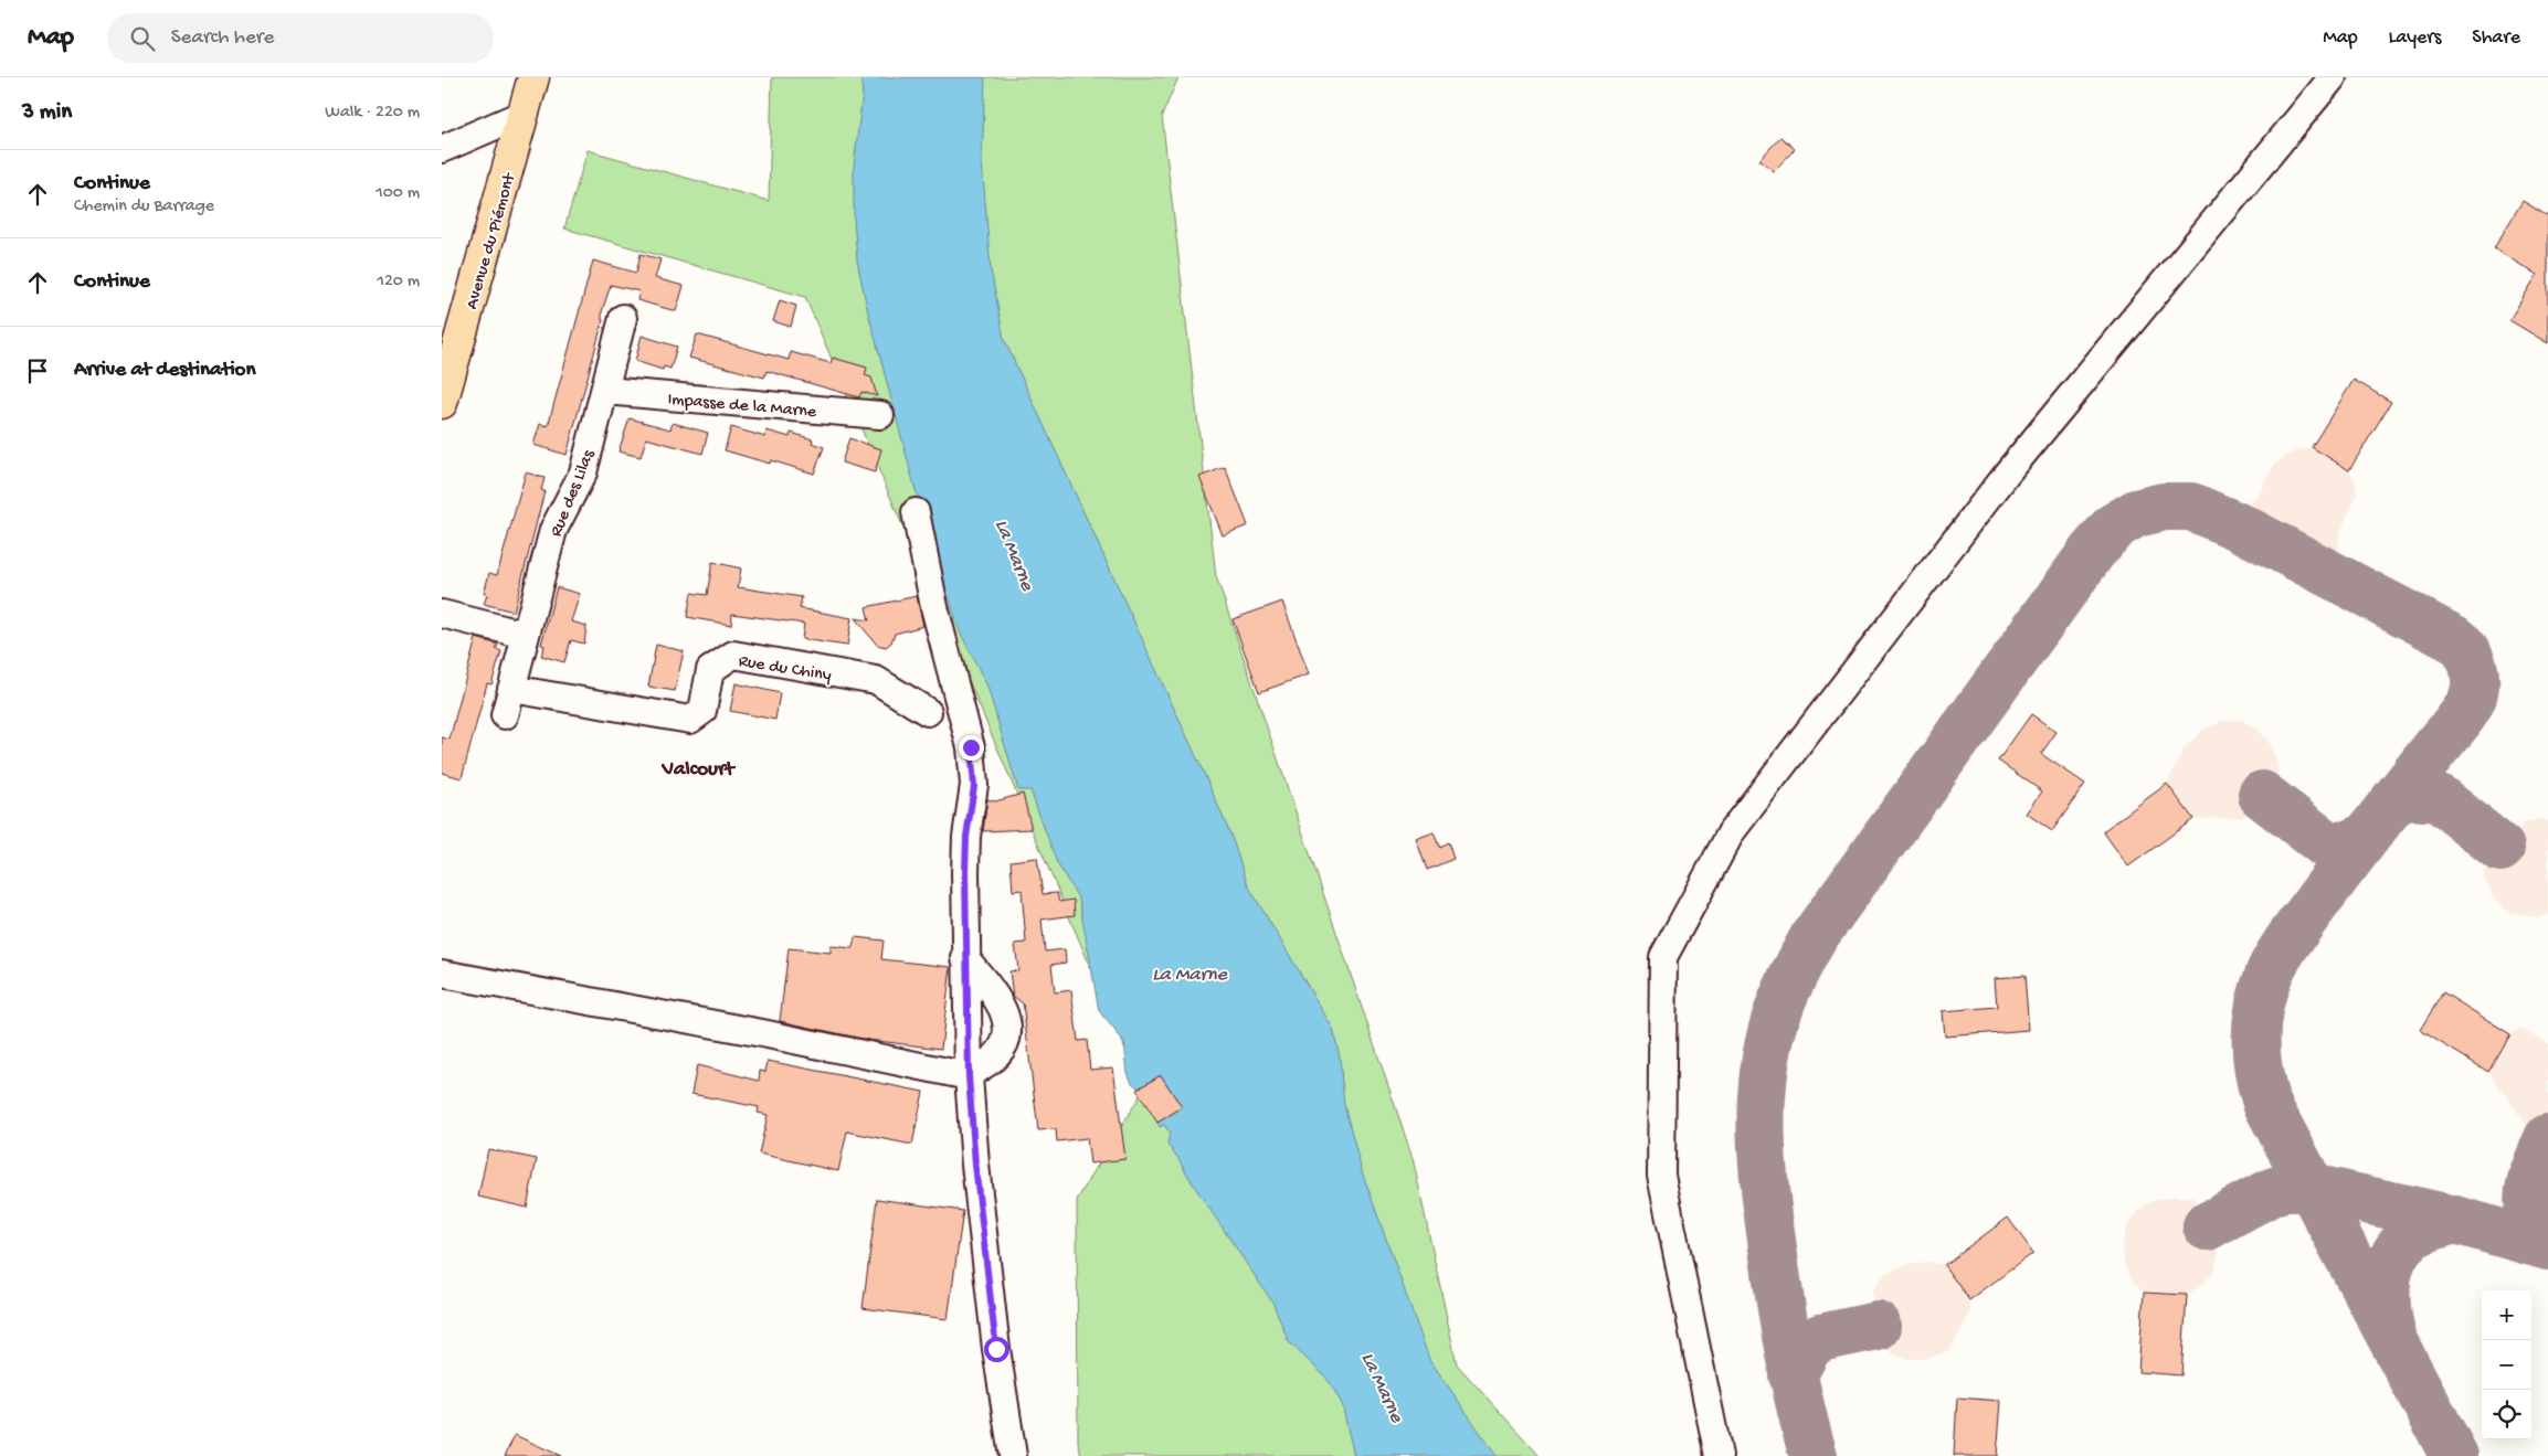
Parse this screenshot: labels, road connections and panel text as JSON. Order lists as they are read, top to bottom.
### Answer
{
  "streets": {
    "main road": ["Avenue du Piémont"],
    "street": ["Impasse de la Marne", "Rue des Lilas", "Rue du Chiny"]
  },
  "crossings": [
    ["Impasse de la Marne", "Rue des Lilas"],
    ["Rue des Lilas", "Rue du Chiny"]
  ],
  "districts": ["Valcourt"],
  "water": ["La Marne"],
  "page": {
    "header": "Map",
    "search": "Search here",
    "nav": ["Map", "Layers", "Share"],
    "heading": ["3 min", "Walk · 220 m"],
    "list": [
      ["Continue", "Chemin du Barrage", "100 m"],
      ["Continue", "120 m"],
      "Arrive at destination"
    ],
    "map_buttons": ["+", "−"]
  }
}
